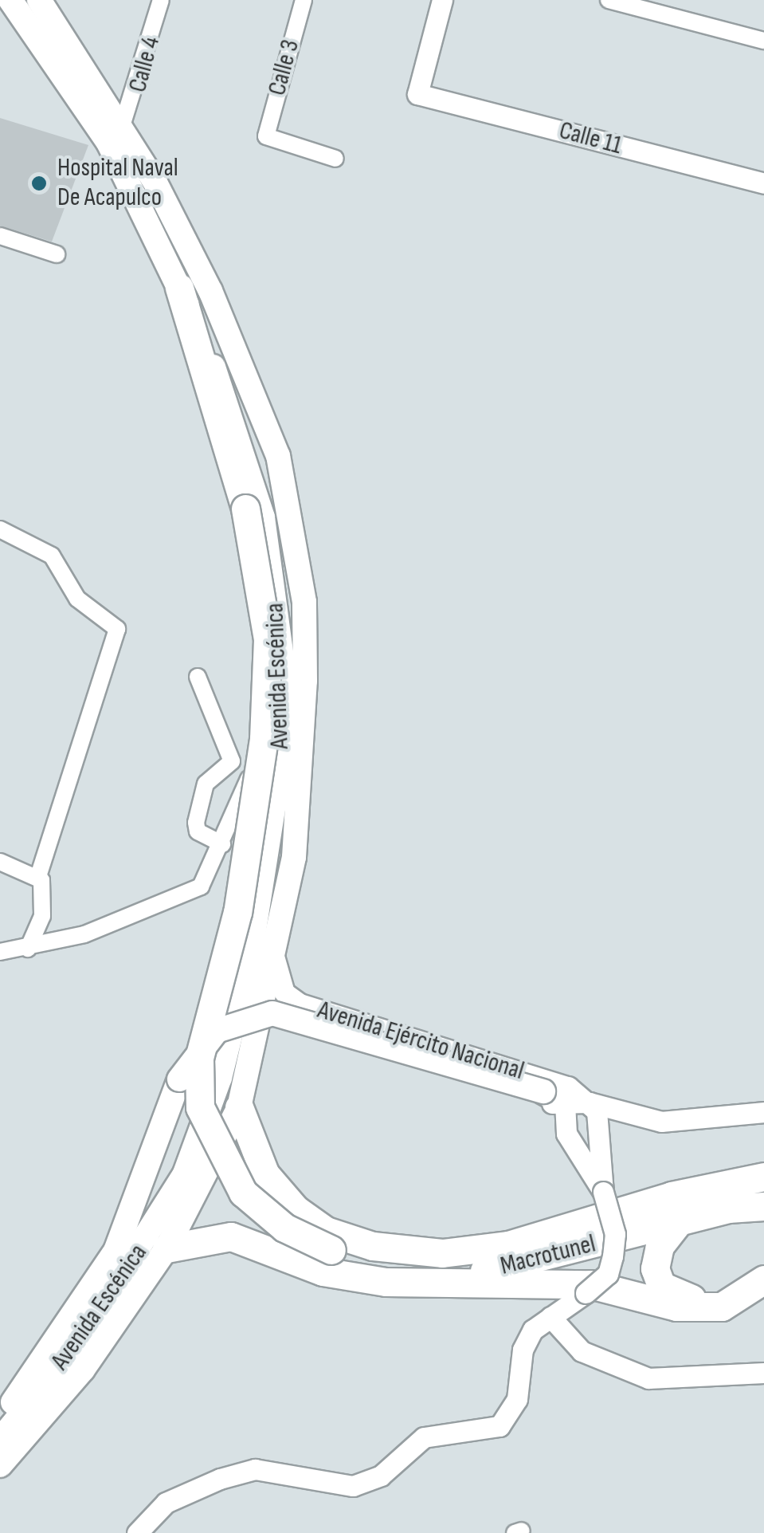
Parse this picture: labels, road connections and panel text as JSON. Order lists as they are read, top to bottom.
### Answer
{
  "streets": {
    "highway": ["Macrotunel"],
    "main road": ["Avenida Escénica"],
    "street": [
      "Calle 4",
      "Calle 3",
      "Calle 11",
      "Avenida Ejército Nacional"
    ]
  },
  "crossings": [
    ["Avenida Escénica", "Macrotunel"]
  ],
  "places": ["Hospital Naval De Acapulco"]
}
